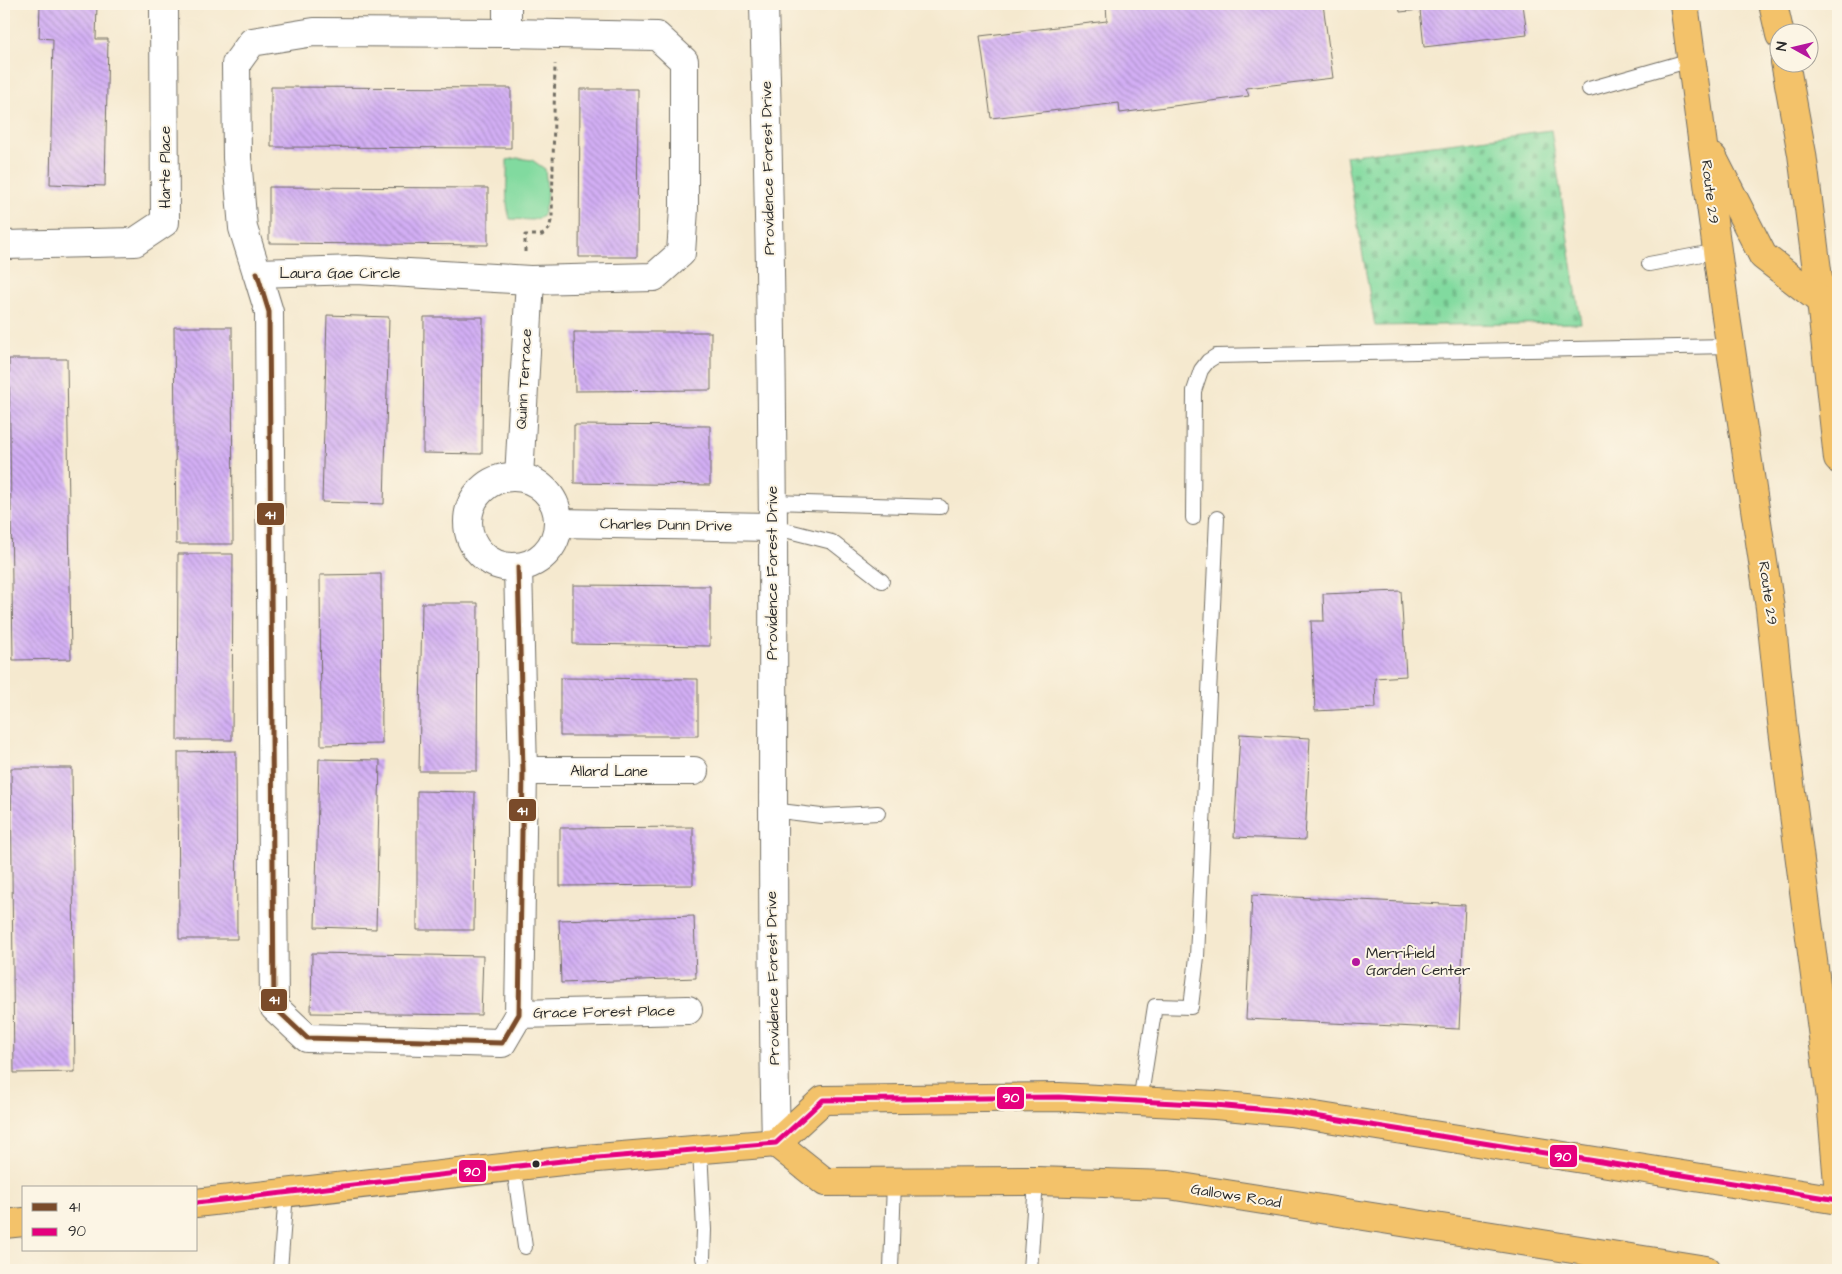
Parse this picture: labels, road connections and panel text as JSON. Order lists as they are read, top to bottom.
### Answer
{
  "streets": {
    "main road": ["Route 29", "Gallows Road"],
    "street": [
      "Harte Place",
      "Providence Forest Drive",
      "Laura Gae Circle",
      "Quinn Terrace",
      "Charles Dunn Drive",
      "Allard Lane",
      "Grace Forest Place"
    ]
  },
  "crossings": [
    ["Providence Forest Drive", "Charles Dunn Drive"],
    ["Providence Forest Drive", "Gallows Road"],
    ["Laura Gae Circle", "Quinn Terrace"],
    ["Quinn Terrace", "Charles Dunn Drive"]
  ],
  "places": ["Merrifield Garden Center"],
  "lines": ["transit line 41", "transit line 90"],
  "legend": ["41", "90"],
  "north": "left"
}
